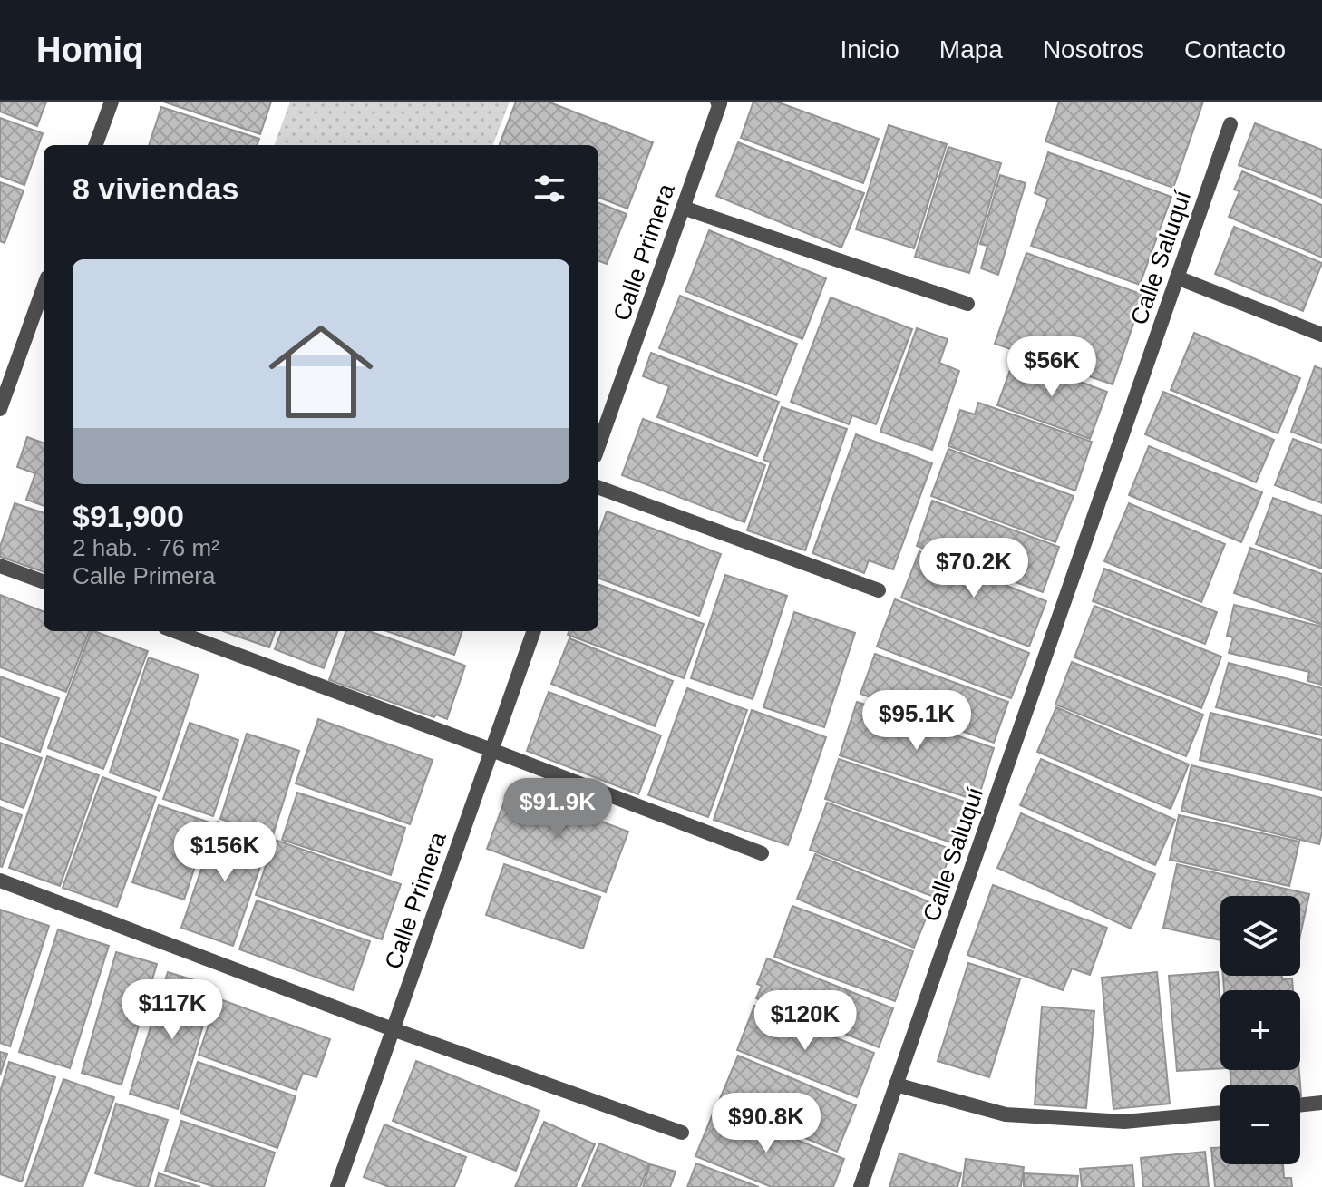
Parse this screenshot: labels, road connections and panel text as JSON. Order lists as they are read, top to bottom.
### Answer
{
  "streets": {
    "street": ["Calle Primera", "Calle Saluquí"]
  },
  "page": {
    "header": "Homiq",
    "nav": [
      "Inicio",
      "Mapa",
      "Nosotros",
      "Contacto"
    ],
    "heading": "8 viviendas",
    "list": [
      {
        "name": "$91,900",
        "note": "2 hab. · 76 m² · Calle Primera"
      }
    ],
    "price": [
      "$56K",
      "$70.2K",
      "$95.1K",
      "$91.9K",
      "$156K",
      "$117K",
      "$120K",
      "$90.8K"
    ],
    "map_buttons": ["+", "−"]
  }
}
